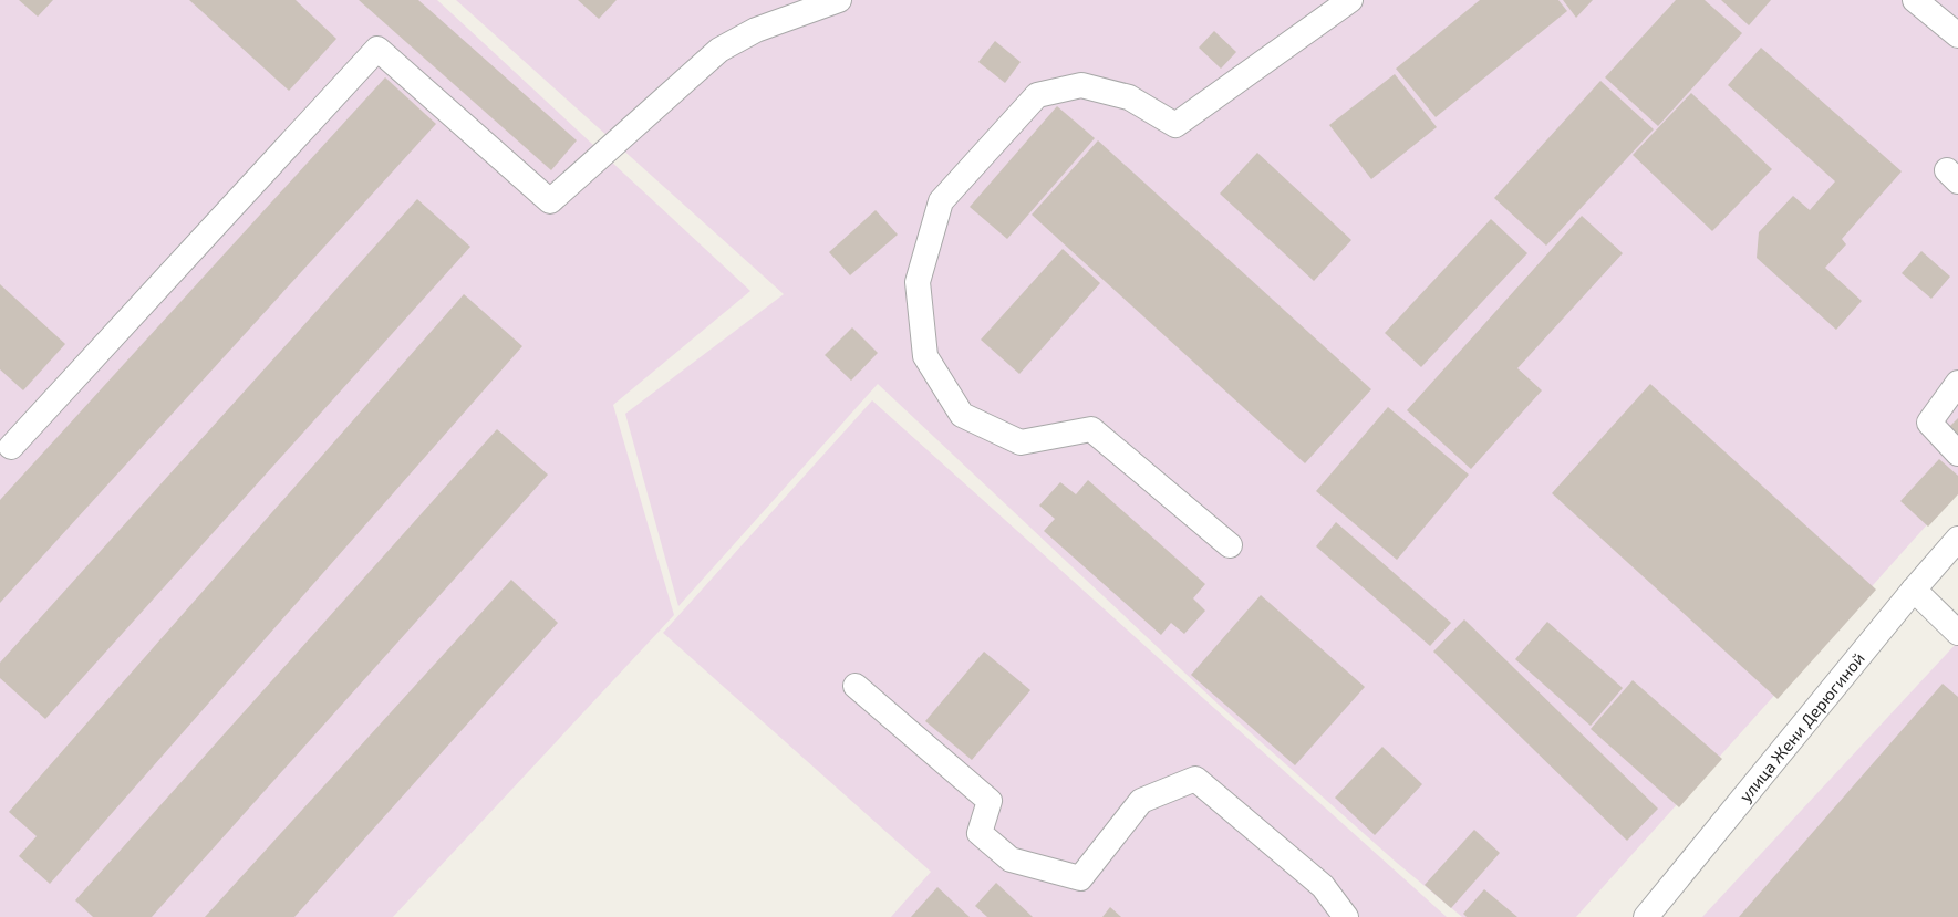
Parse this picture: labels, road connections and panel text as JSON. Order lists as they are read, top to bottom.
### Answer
{
  "streets": {
    "street": ["улица Жени Дерюгиной"]
  }
}
